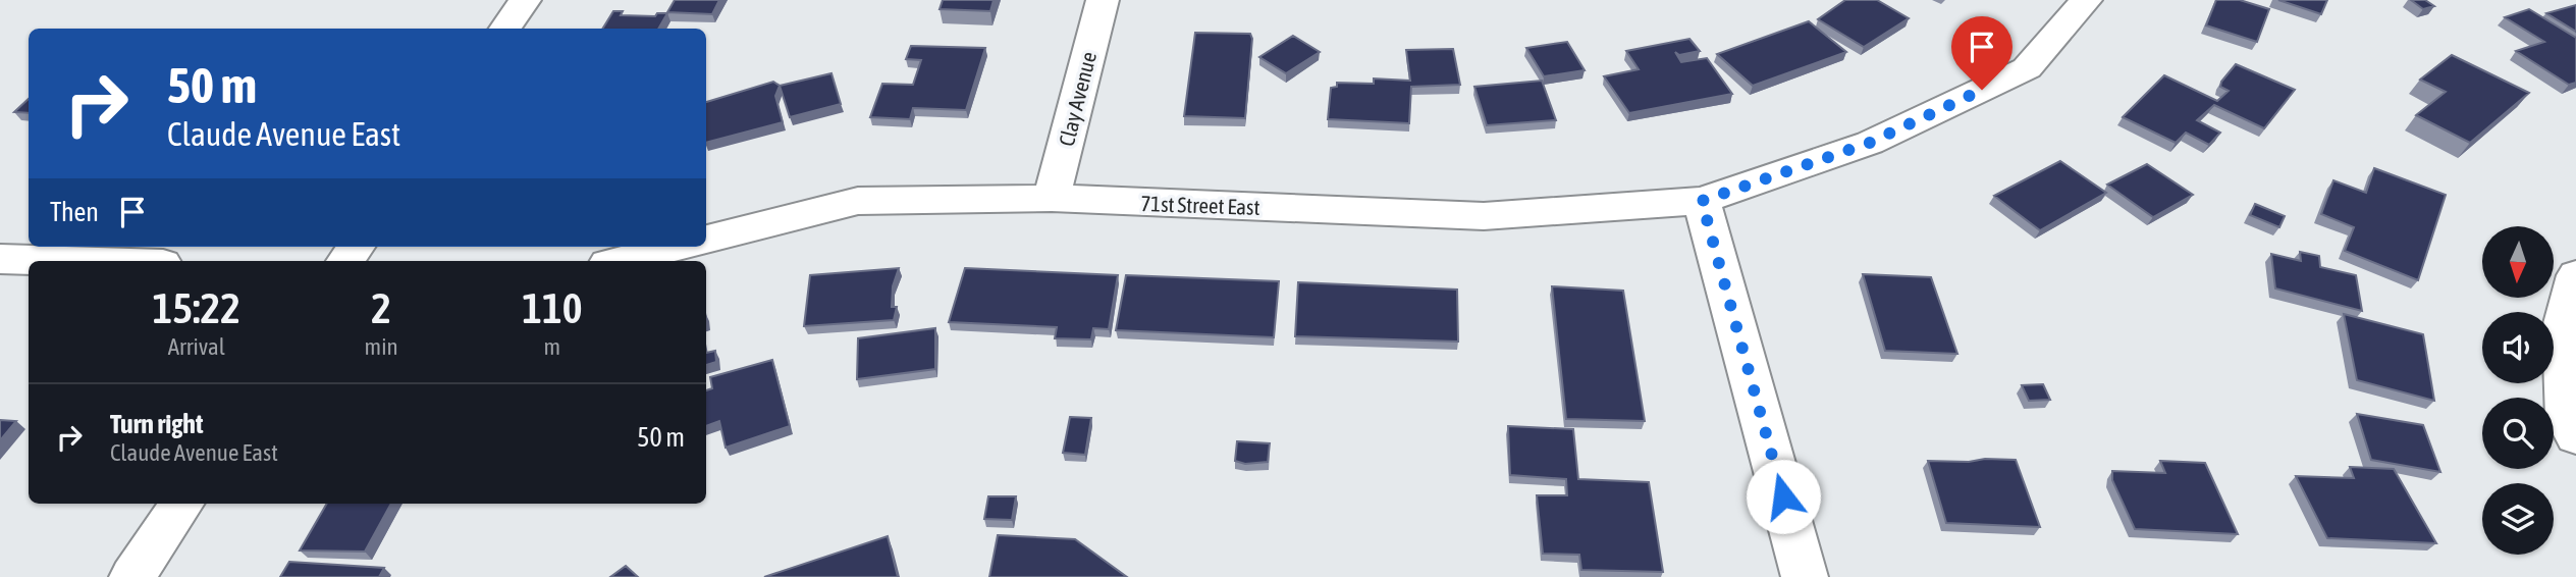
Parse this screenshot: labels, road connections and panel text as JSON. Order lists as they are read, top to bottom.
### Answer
{
  "streets": {
    "street": ["Clay Avenue", "71st Street East"]
  },
  "crossings": [
    ["Clay Avenue", "71st Street East"]
  ],
  "north": "bottom",
  "page": {
    "turn": ["50 m", "Claude Avenue East"],
    "then": "Then",
    "eta": [
      "15:22",
      "Arrival",
      "2",
      "min",
      "110",
      "m"
    ],
    "list": [
      {
        "name": "Turn right",
        "note": "Claude Avenue East",
        "value": "50 m"
      }
    ]
  }
}
